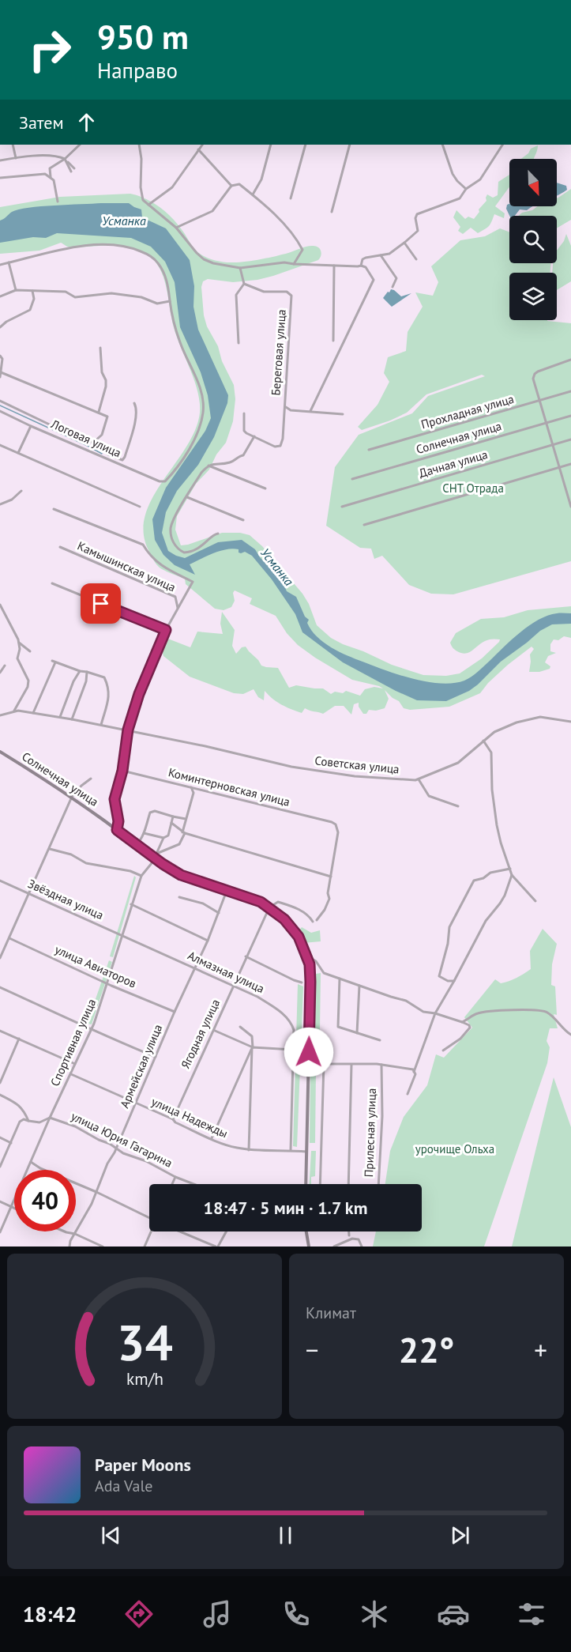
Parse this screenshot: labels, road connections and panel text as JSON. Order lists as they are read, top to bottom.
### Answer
{
  "streets": {
    "street": [
      "Береговая улица",
      "Прохладная улица",
      "Солнечная улица",
      "Логовая улица",
      "Дачная улица",
      "Камышинская улица",
      "Советская улица",
      "Коминтерновская улица",
      "Звёздная улица",
      "улица Авиаторов",
      "Алмазная улица",
      "Ягодная улица",
      "Спортивная улица",
      "Армейская улица",
      "улица Надежды",
      "Прилесная улица",
      "улица Юрия Гагарина"
    ]
  },
  "crossings": [
    ["Солнечная улица", "Ягодная улица"],
    ["Солнечная улица", "Спортивная улица"],
    ["Солнечная улица", "Армейская улица"],
    ["Солнечная улица", "улица Надежды"],
    ["Звёздная улица", "Алмазная улица"],
    ["Звёздная улица", "Спортивная улица"],
    ["улица Авиаторов", "Спортивная улица"],
    ["улица Авиаторов", "Армейская улица"],
    ["Алмазная улица", "Ягодная улица"],
    ["Алмазная улица", "Спортивная улица"],
    ["Алмазная улица", "Армейская улица"],
    ["Алмазная улица", "улица Надежды"],
    ["Ягодная улица", "улица Надежды"],
    ["Спортивная улица", "улица Надежды"],
    ["Спортивная улица", "улица Юрия Гагарина"],
    ["Армейская улица", "улица Надежды"],
    ["Армейская улица", "улица Юрия Гагарина"]
  ],
  "water": ["Усманка"],
  "parks": ["СНТ Отрада", "урочище Ольха"],
  "north": "bottom right",
  "page": {
    "turn": ["950 m", "Направо"],
    "then": "Затем",
    "limit": "40",
    "trip": "18:47 · 5 мин · 1.7 km",
    "tile": "Климат",
    "heat": ["−", "22°", "+"],
    "song": ["Paper Moons", "Ada Vale"],
    "tabs": "18:42",
    "gauge": ["34", "km/h"]
  }
}
